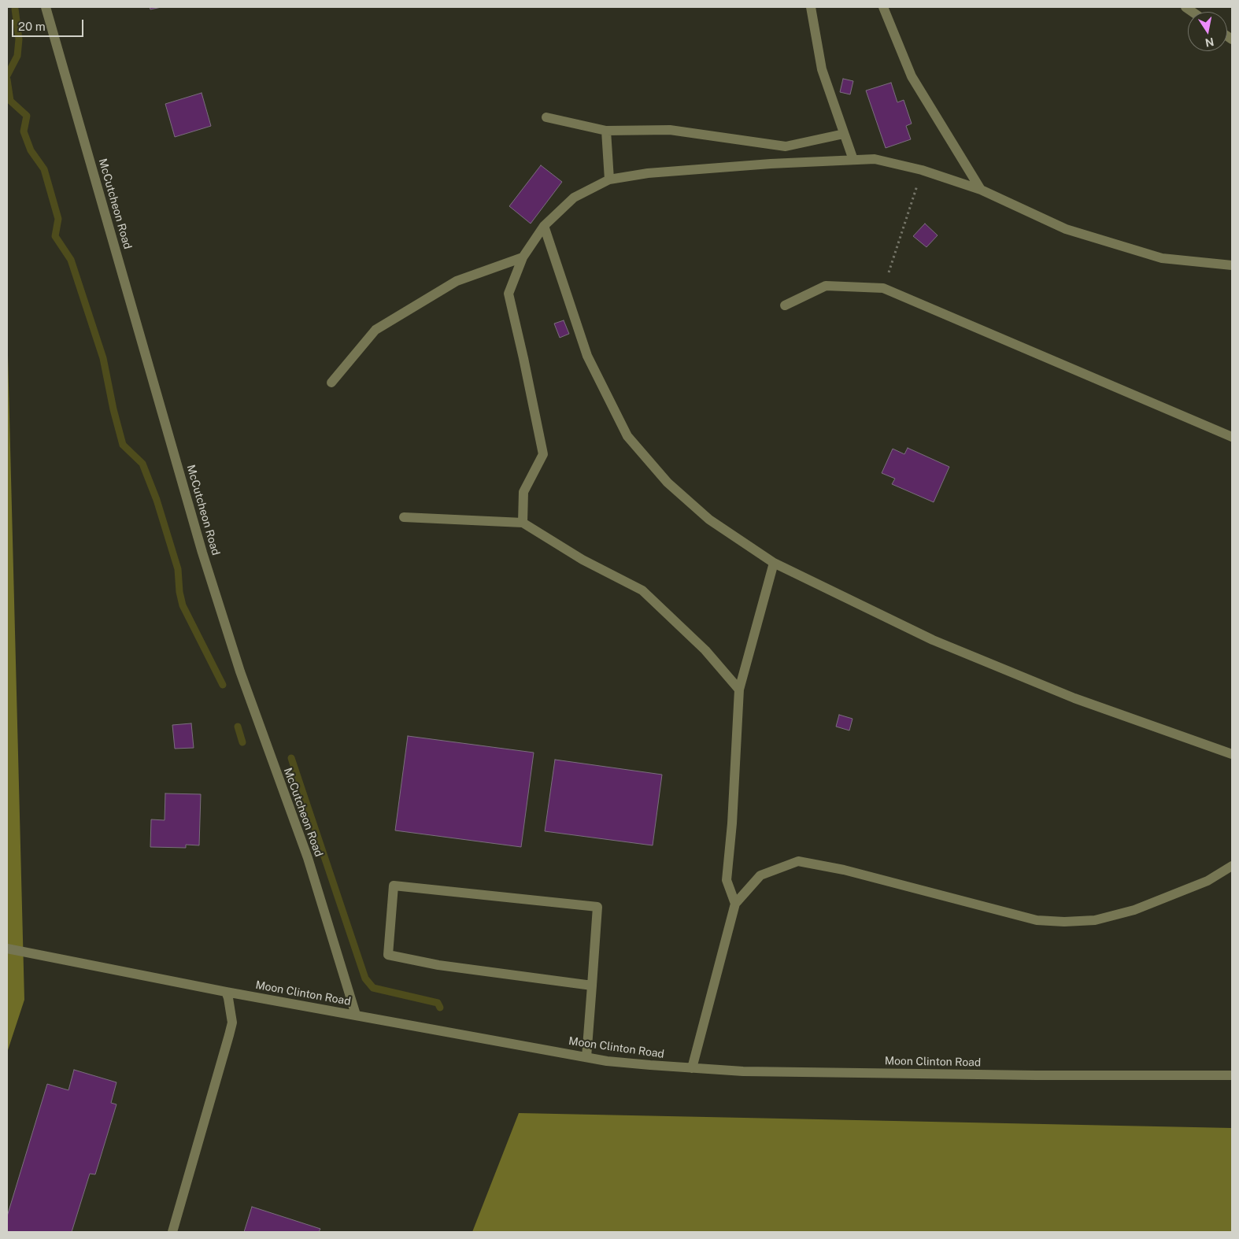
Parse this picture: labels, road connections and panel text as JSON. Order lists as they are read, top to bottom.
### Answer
{
  "streets": {
    "street": ["McCutcheon Road", "Moon Clinton Road"]
  },
  "crossings": [
    ["McCutcheon Road", "Moon Clinton Road"]
  ],
  "scale_bar": "20 m",
  "north": "bottom"
}
